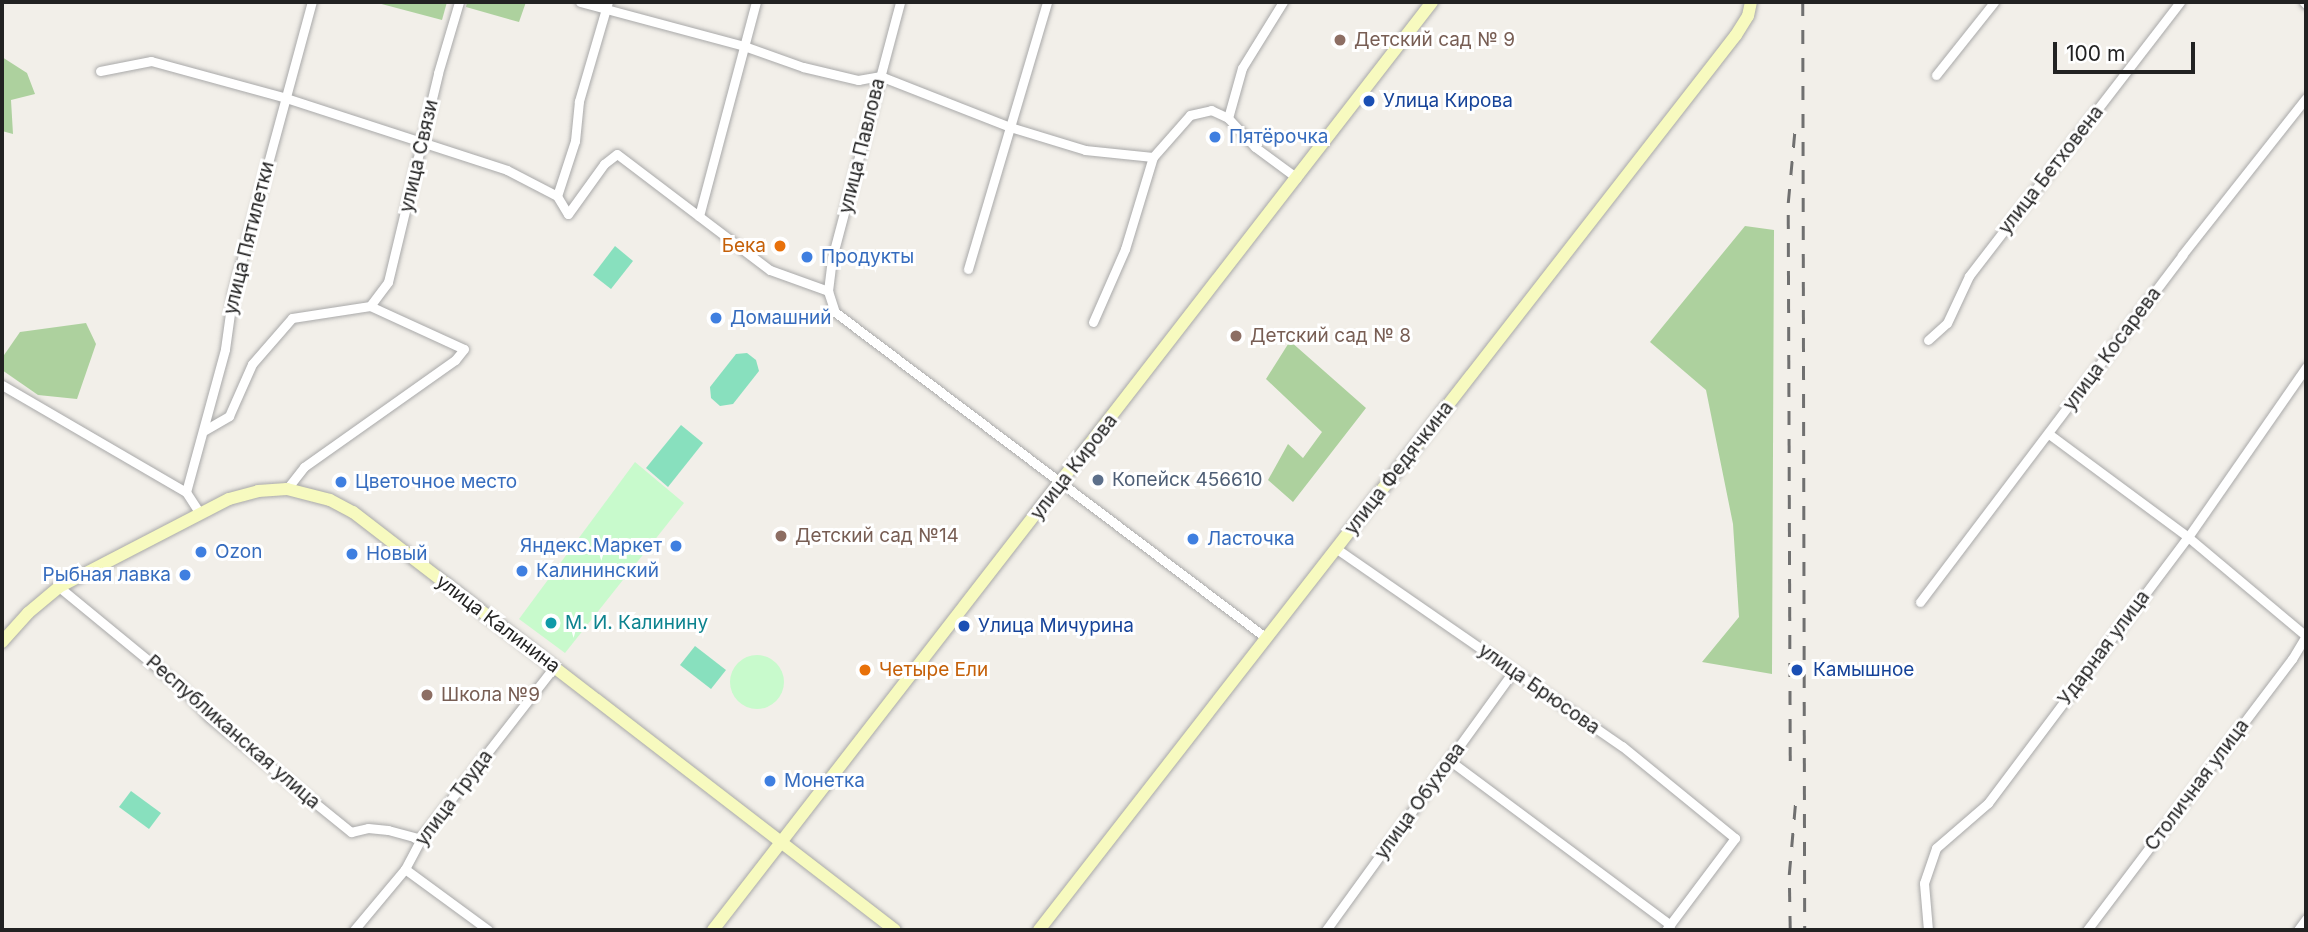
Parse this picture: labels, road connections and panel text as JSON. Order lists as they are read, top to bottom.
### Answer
{
  "streets": {
    "street": [
      "улица Павлова",
      "улица Связи",
      "улица Бетховена",
      "улица Пятилетки",
      "улица Косарева",
      "улица Кирова",
      "улица Федячкина",
      "улица Калинина",
      "Ударная улица",
      "улица Брюсова",
      "Республиканская улица",
      "Столичная улица",
      "улица Труда",
      "улица Обухова"
    ]
  },
  "crossings": [
    ["улица Кирова", "улица Калинина"],
    ["улица Федячкина", "улица Брюсова"],
    ["улица Калинина", "Республиканская улица"],
    ["улица Калинина", "улица Труда"],
    ["улица Брюсова", "улица Обухова"],
    ["Республиканская улица", "улица Труда"]
  ],
  "places": [
    "Детский сад № 9",
    "Улица Кирова",
    "Пятёрочка",
    "Бека",
    "Продукты",
    "Домашний",
    "Детский сад № 8",
    "Копейск 456610",
    "Цветочное место",
    "Детский сад №14",
    "Ласточка",
    "Яндекс.Маркет",
    "Ozon",
    "Новый",
    "Калининский",
    "Рыбная лавка",
    "М. И. Калинину",
    "Улица Мичурина",
    "Четыре Ели",
    "Камышное",
    "Школа №9",
    "Монетка"
  ],
  "scale_bar": "100 m"
}
